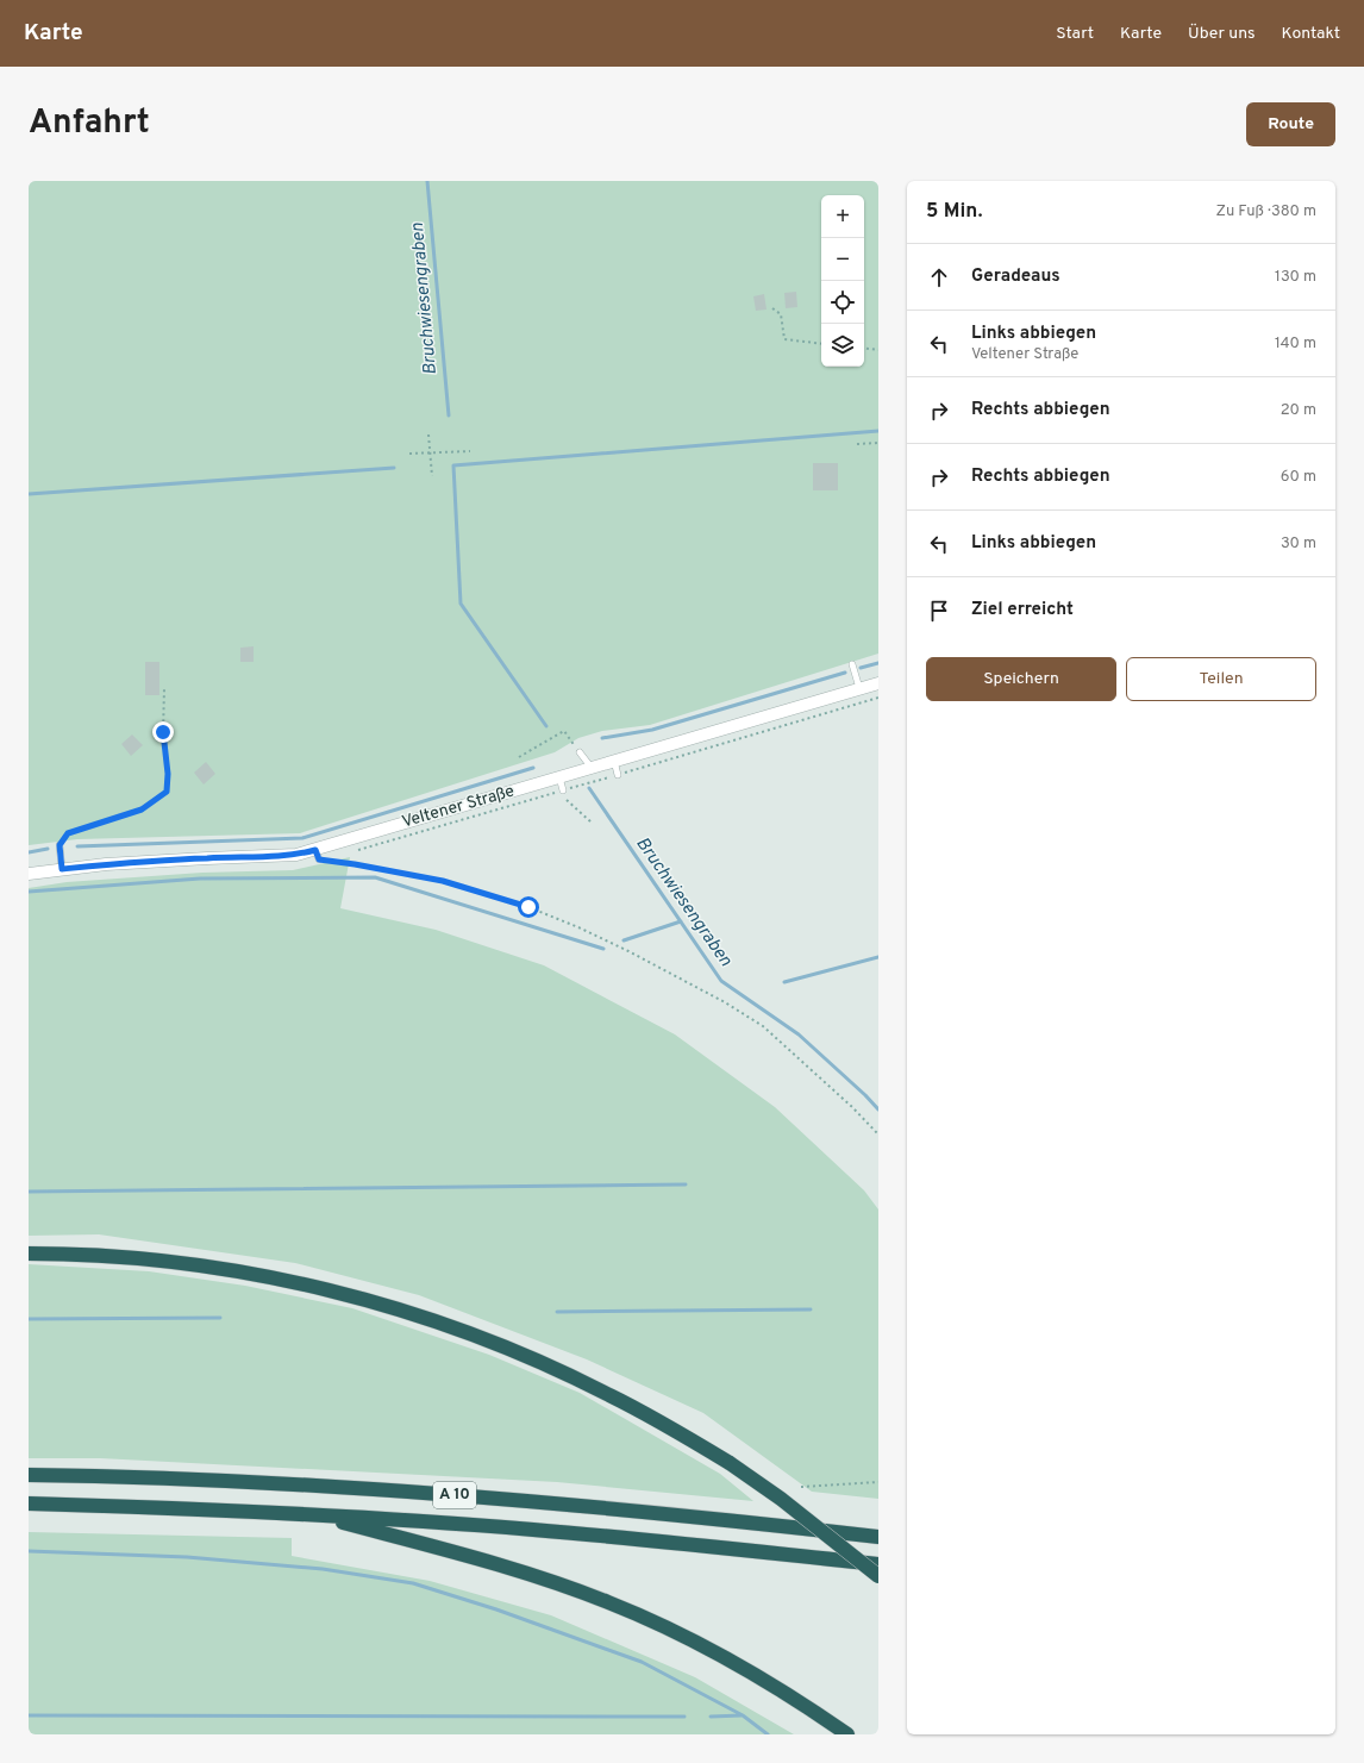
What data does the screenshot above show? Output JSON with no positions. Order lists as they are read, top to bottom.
{
  "streets": {
    "highway": ["A 10"],
    "street": ["Veltener Straße"]
  },
  "water": ["Bruchwiesengraben"],
  "page": {
    "header": "Karte",
    "nav": [
      "Start",
      "Karte",
      "Über uns",
      "Kontakt"
    ],
    "title": "Anfahrt",
    "buttons": [
      "Route",
      ["Speichern", "Teilen"]
    ],
    "heading": ["5 Min.", "Zu Fuß · 380 m"],
    "map_buttons": ["+", "−"],
    "list": [
      ["Geradeaus", "130 m"],
      ["Links abbiegen", "Veltener Straße", "140 m"],
      ["Rechts abbiegen", "20 m"],
      ["Rechts abbiegen", "60 m"],
      ["Links abbiegen", "30 m"],
      "Ziel erreicht"
    ]
  }
}
